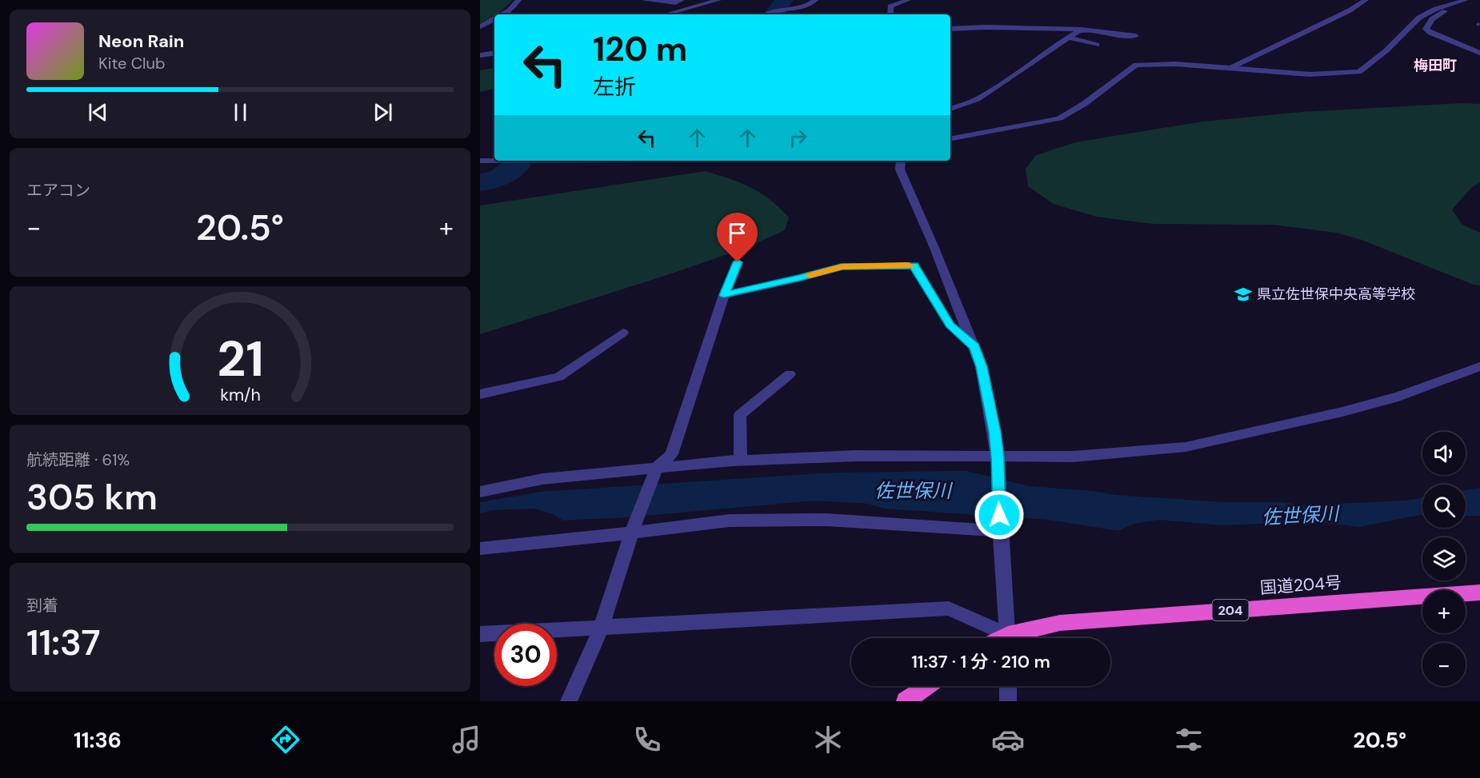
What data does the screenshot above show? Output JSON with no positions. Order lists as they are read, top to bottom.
{
  "streets": {
    "highway": ["国道204号", "204"]
  },
  "districts": ["梅田町"],
  "water": ["佐世保川"],
  "places": {
    "school or university": ["県立佐世保中央高等学校"]
  },
  "page": {
    "turn": ["120 m", "左折"],
    "song": ["Neon Rain", "Kite Club"],
    "tile": [
      "エアコン",
      ["航続距離 · 61%", "305 km"],
      ["到着", "11:37"]
    ],
    "heat": ["−", "20.5°", "+"],
    "map_buttons": ["+", "−"],
    "limit": "30",
    "trip": "11:37 · 1 分 · 210 m",
    "tabs": ["11:36", "20.5°"],
    "gauge": ["21", "km/h"]
  }
}
